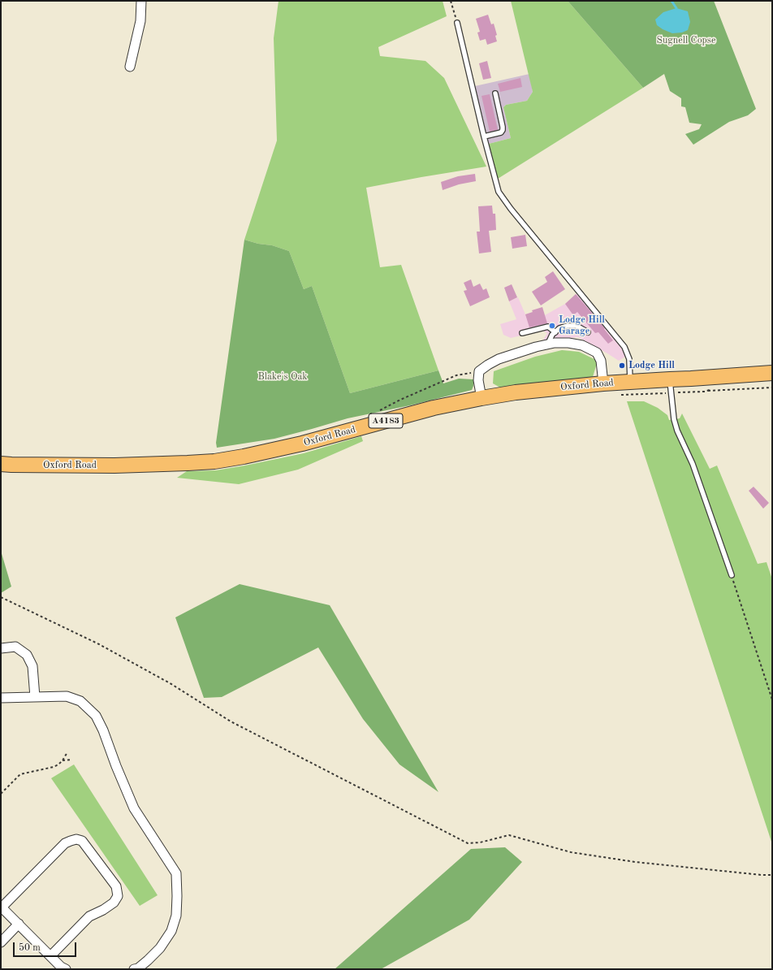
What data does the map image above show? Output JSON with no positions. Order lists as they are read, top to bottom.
{
  "streets": {
    "main road": ["Oxford Road", "A4183"]
  },
  "parks": ["Sugnell Copse", "Blake's Oak"],
  "places": ["Lodge Hill Garage", "Lodge Hill"],
  "scale_bar": "50 m"
}
